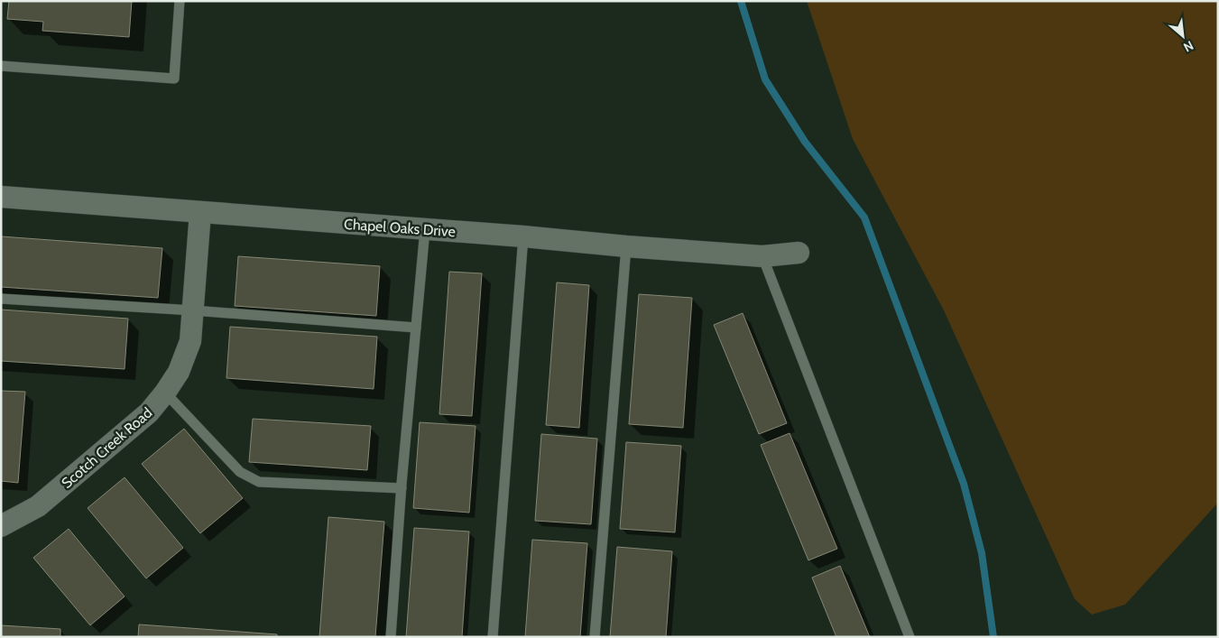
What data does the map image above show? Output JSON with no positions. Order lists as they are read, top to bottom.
{
  "streets": {
    "street": ["Chapel Oaks Drive", "Scotch Creek Road"]
  },
  "crossings": [
    ["Chapel Oaks Drive", "Scotch Creek Road"]
  ],
  "north": "bottom right"
}
